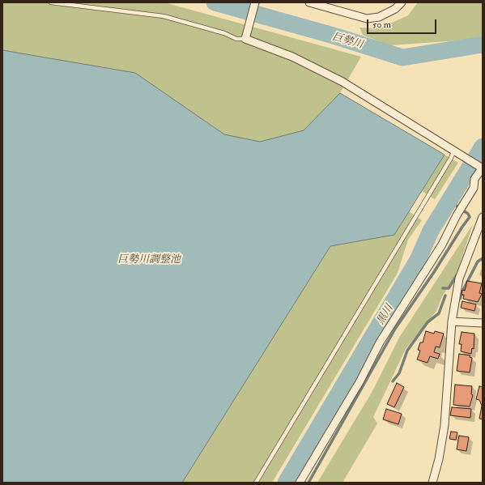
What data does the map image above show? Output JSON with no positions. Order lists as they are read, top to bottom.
{
  "water": ["巨勢川", "巨勢川調整池", "黒川"],
  "scale_bar": "50 m"
}
